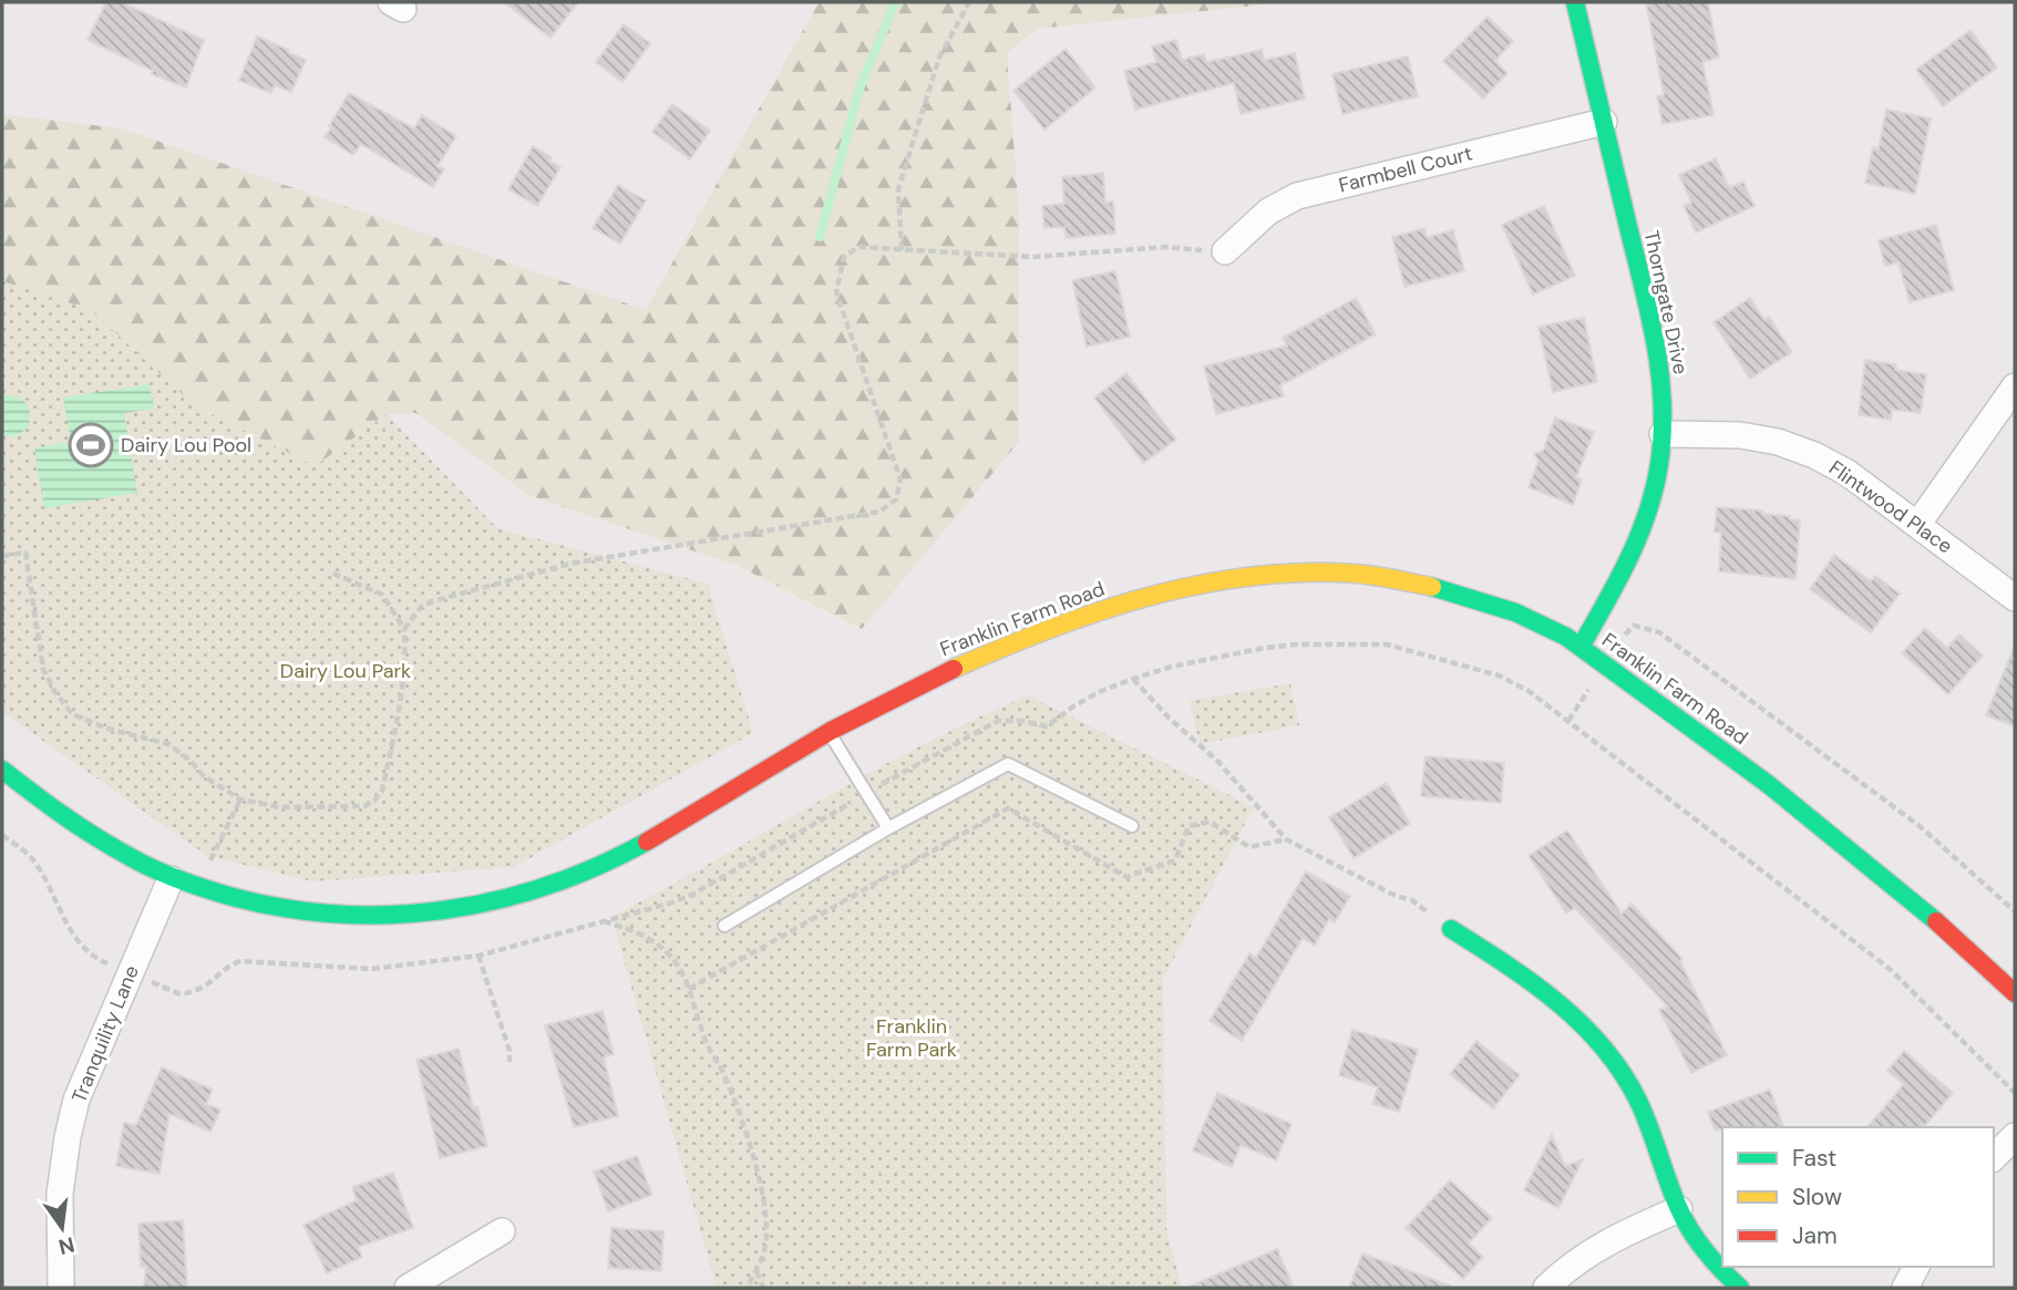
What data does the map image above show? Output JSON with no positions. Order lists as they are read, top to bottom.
{
  "streets": {
    "main road": ["Thorngate Drive", "Franklin Farm Road"],
    "street": ["Farmbell Court", "Flintwood Place", "Tranquility Lane"]
  },
  "crossings": [
    ["Farmbell Court", "Thorngate Drive"],
    ["Thorngate Drive", "Flintwood Place"],
    ["Thorngate Drive", "Franklin Farm Road"],
    ["Franklin Farm Road", "Tranquility Lane"]
  ],
  "parks": ["Dairy Lou Park", "Franklin Farm Park"],
  "places": {
    "sports": ["Dairy Lou Pool"]
  },
  "legend": ["Fast", "Slow", "Jam"],
  "north": "bottom"
}
